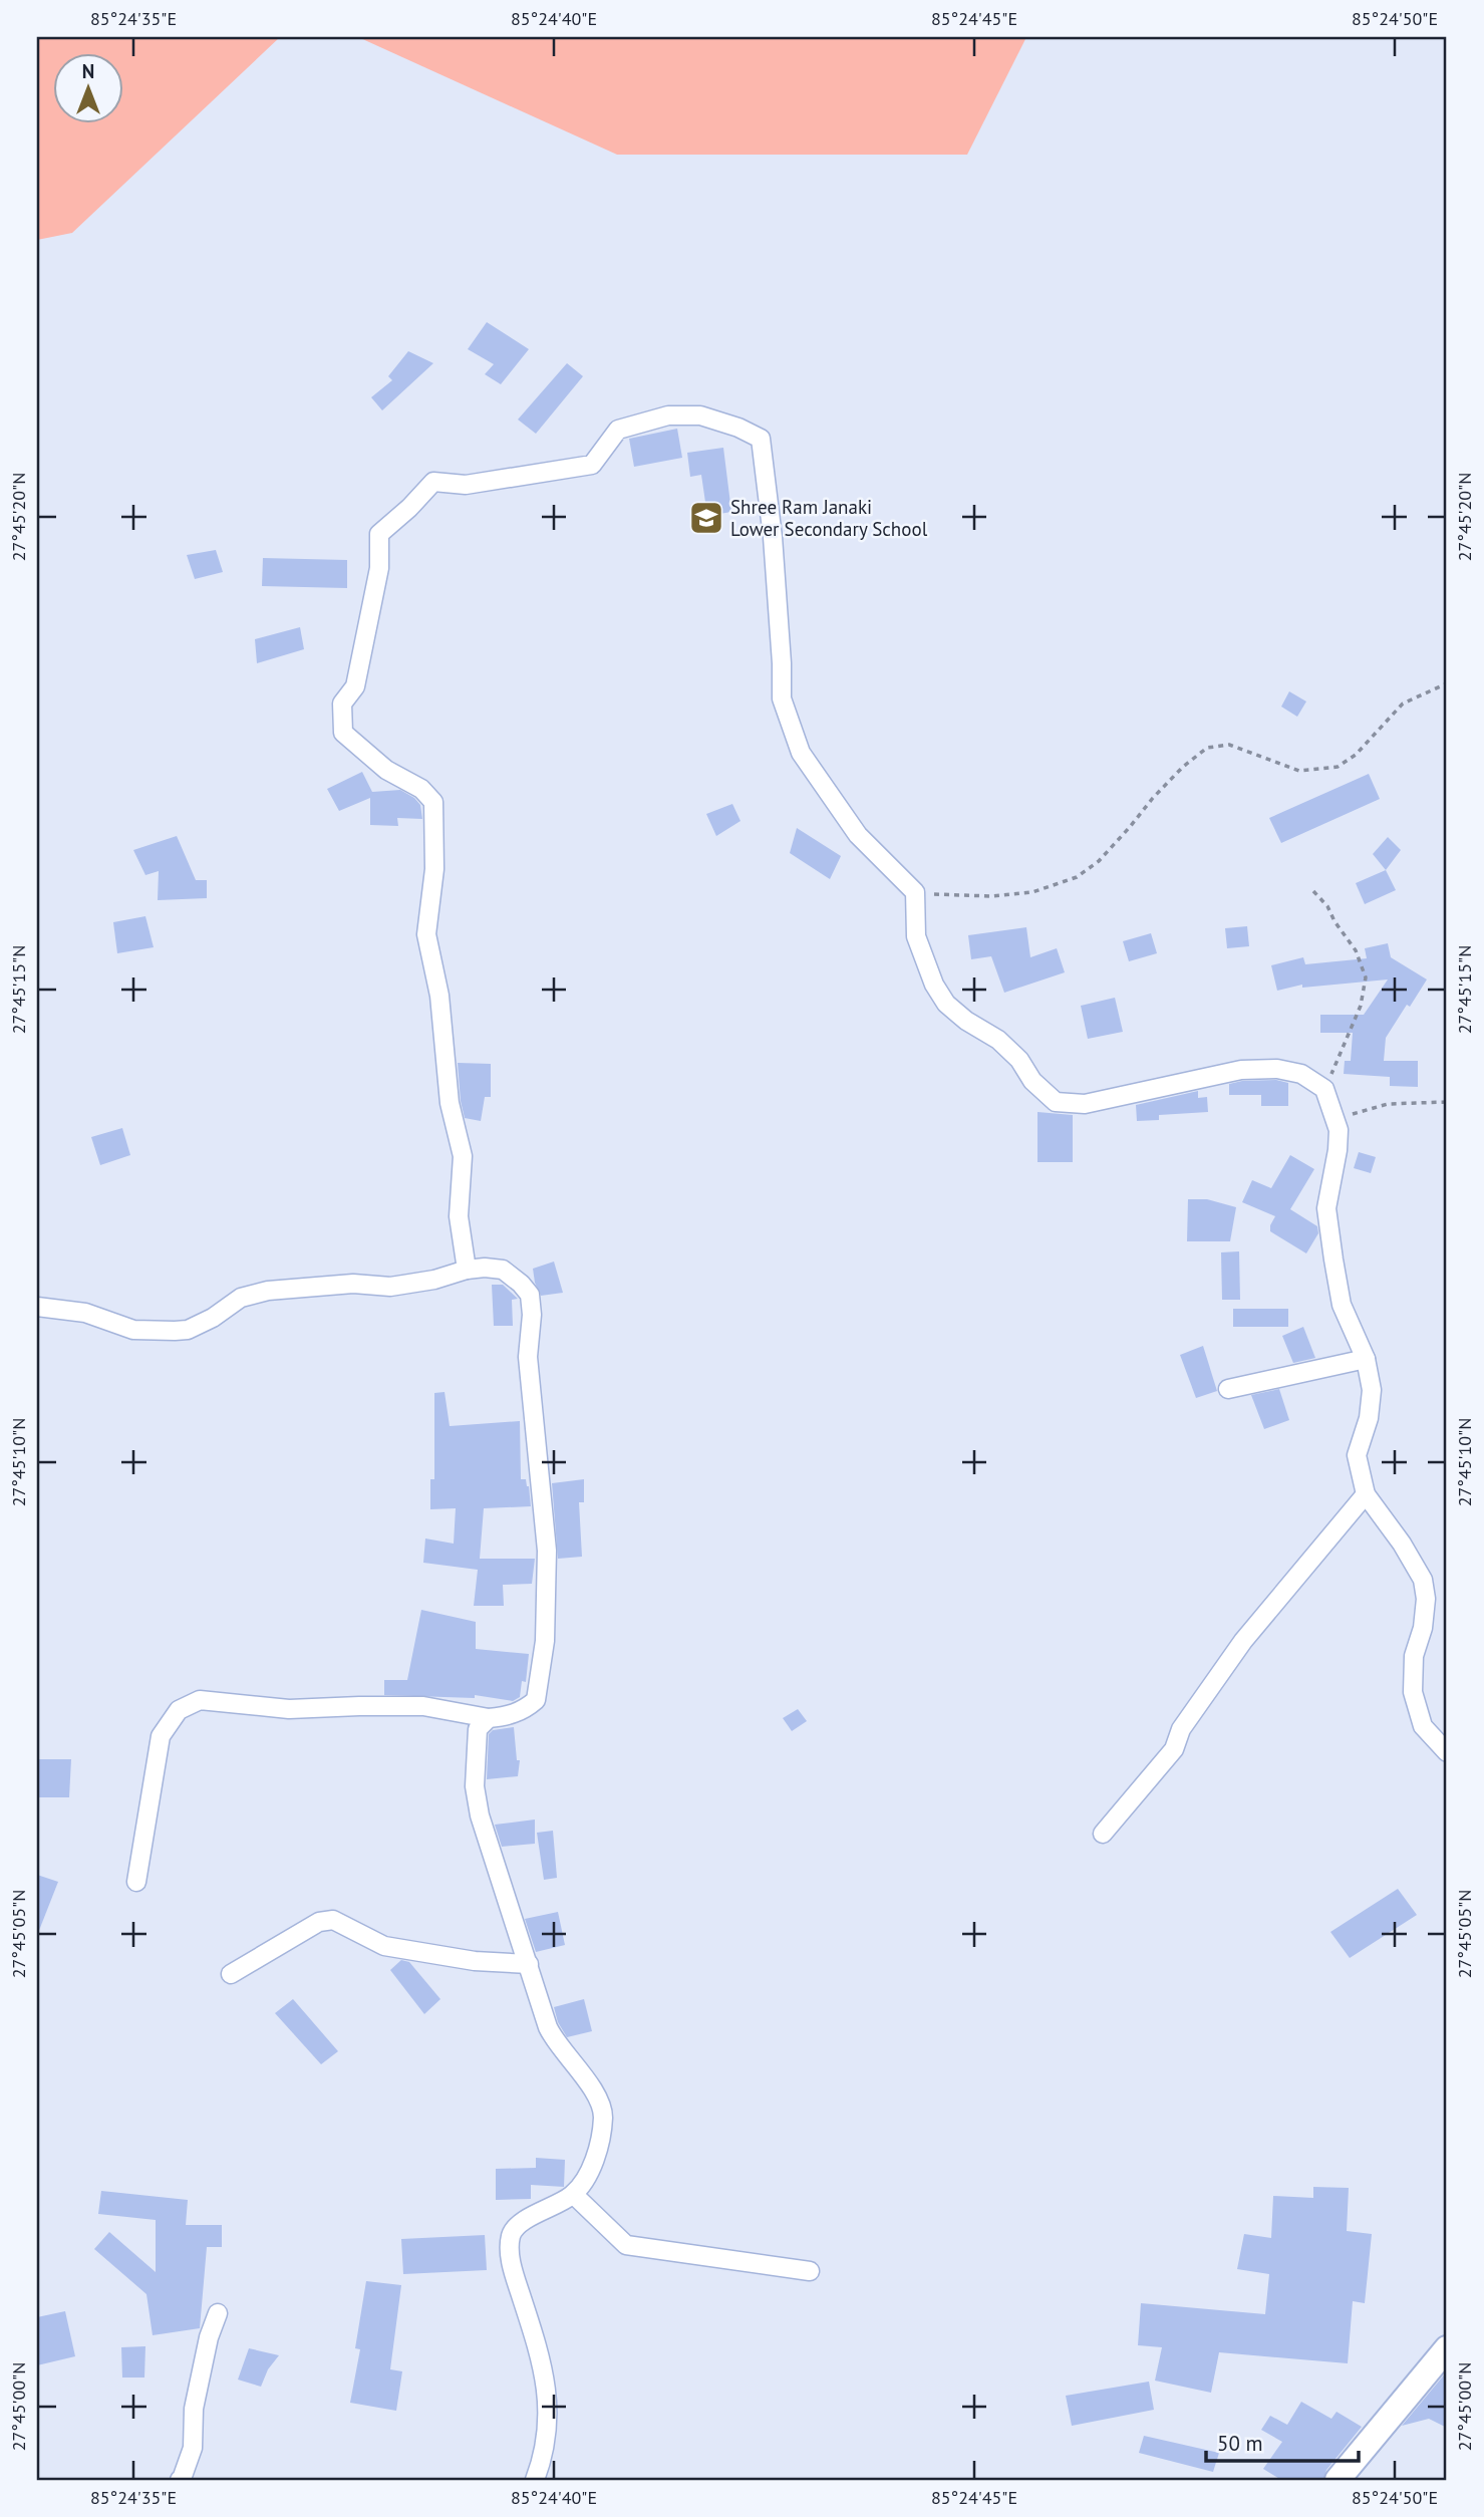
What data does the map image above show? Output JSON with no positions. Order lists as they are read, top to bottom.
{
  "places": {
    "school or university": ["Shree Ram Janaki Lower Secondary School"]
  },
  "scale_bar": "50 m",
  "north": "top",
  "coordinates": [
    "85°24'35\"E",
    "85°24'40\"E",
    "85°24'45\"E",
    "85°24'50\"E",
    "27°45'20\"N",
    "27°45'15\"N",
    "27°45'10\"N",
    "27°45'05\"N",
    "27°45'00\"N"
  ]
}
